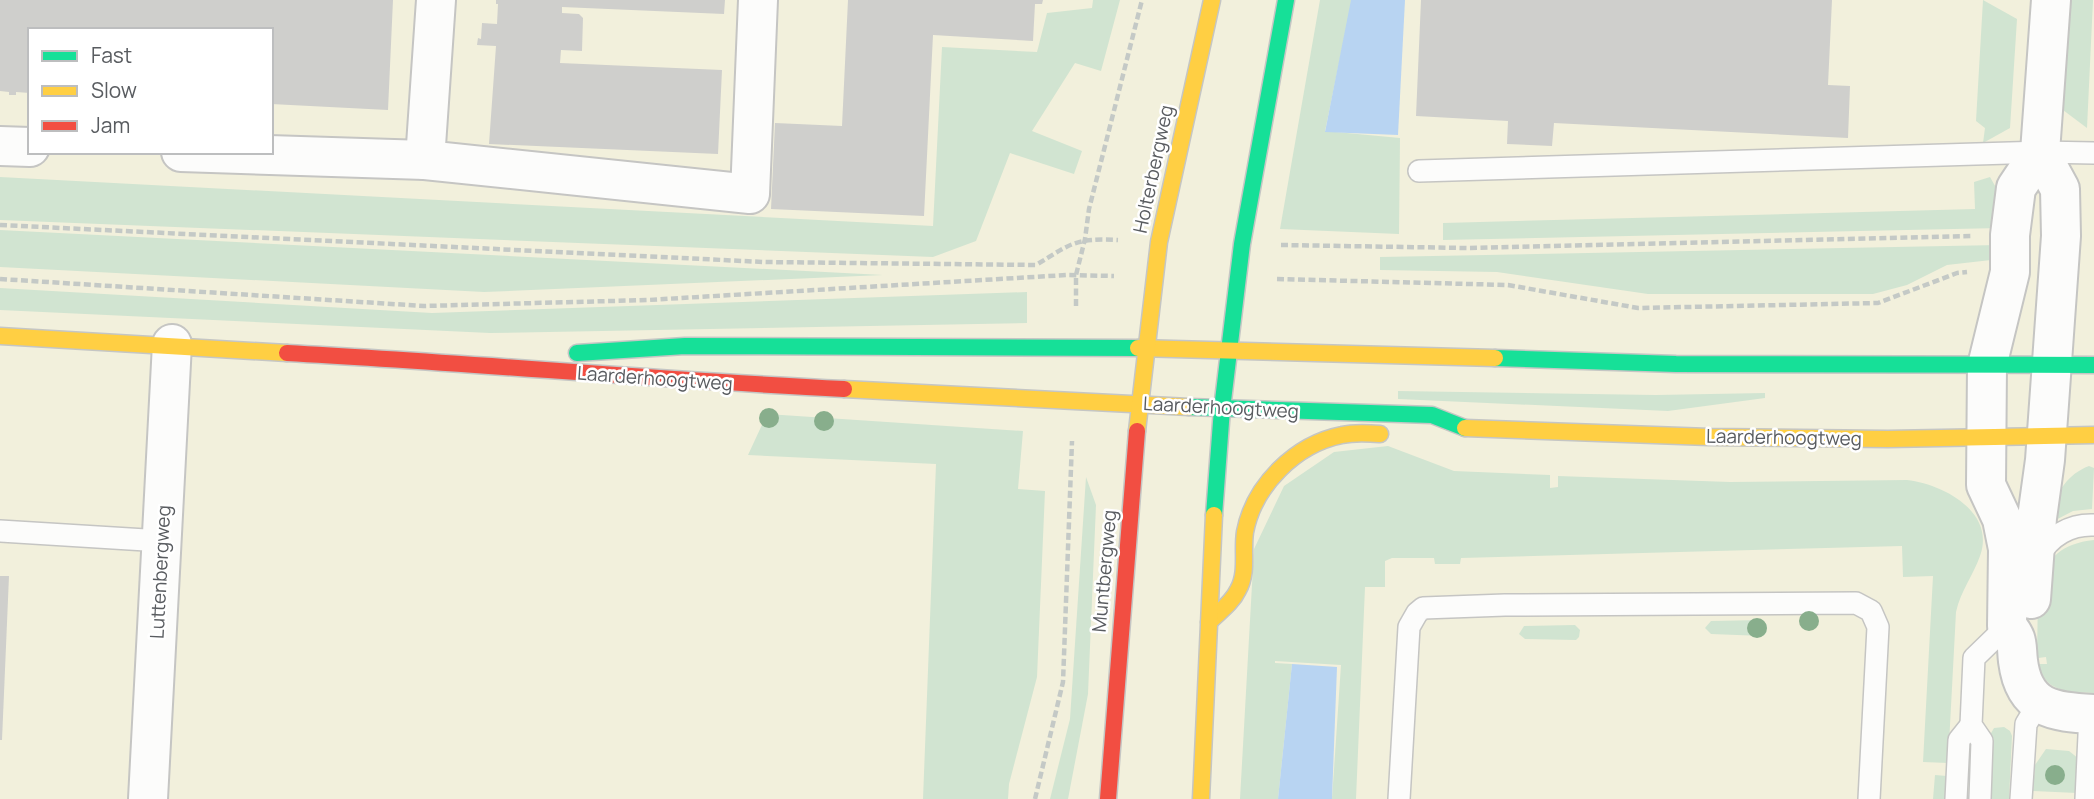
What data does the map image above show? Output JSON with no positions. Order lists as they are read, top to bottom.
{
  "streets": {
    "street": [
      "Holterbergweg",
      "Laarderhoogtweg",
      "Muntbergweg",
      "Luttenbergweg"
    ]
  },
  "crossings": [
    ["Holterbergweg", "Laarderhoogtweg"],
    ["Holterbergweg", "Muntbergweg"],
    ["Laarderhoogtweg", "Muntbergweg"],
    ["Laarderhoogtweg", "Luttenbergweg"]
  ],
  "legend": ["Fast", "Slow", "Jam"]
}
